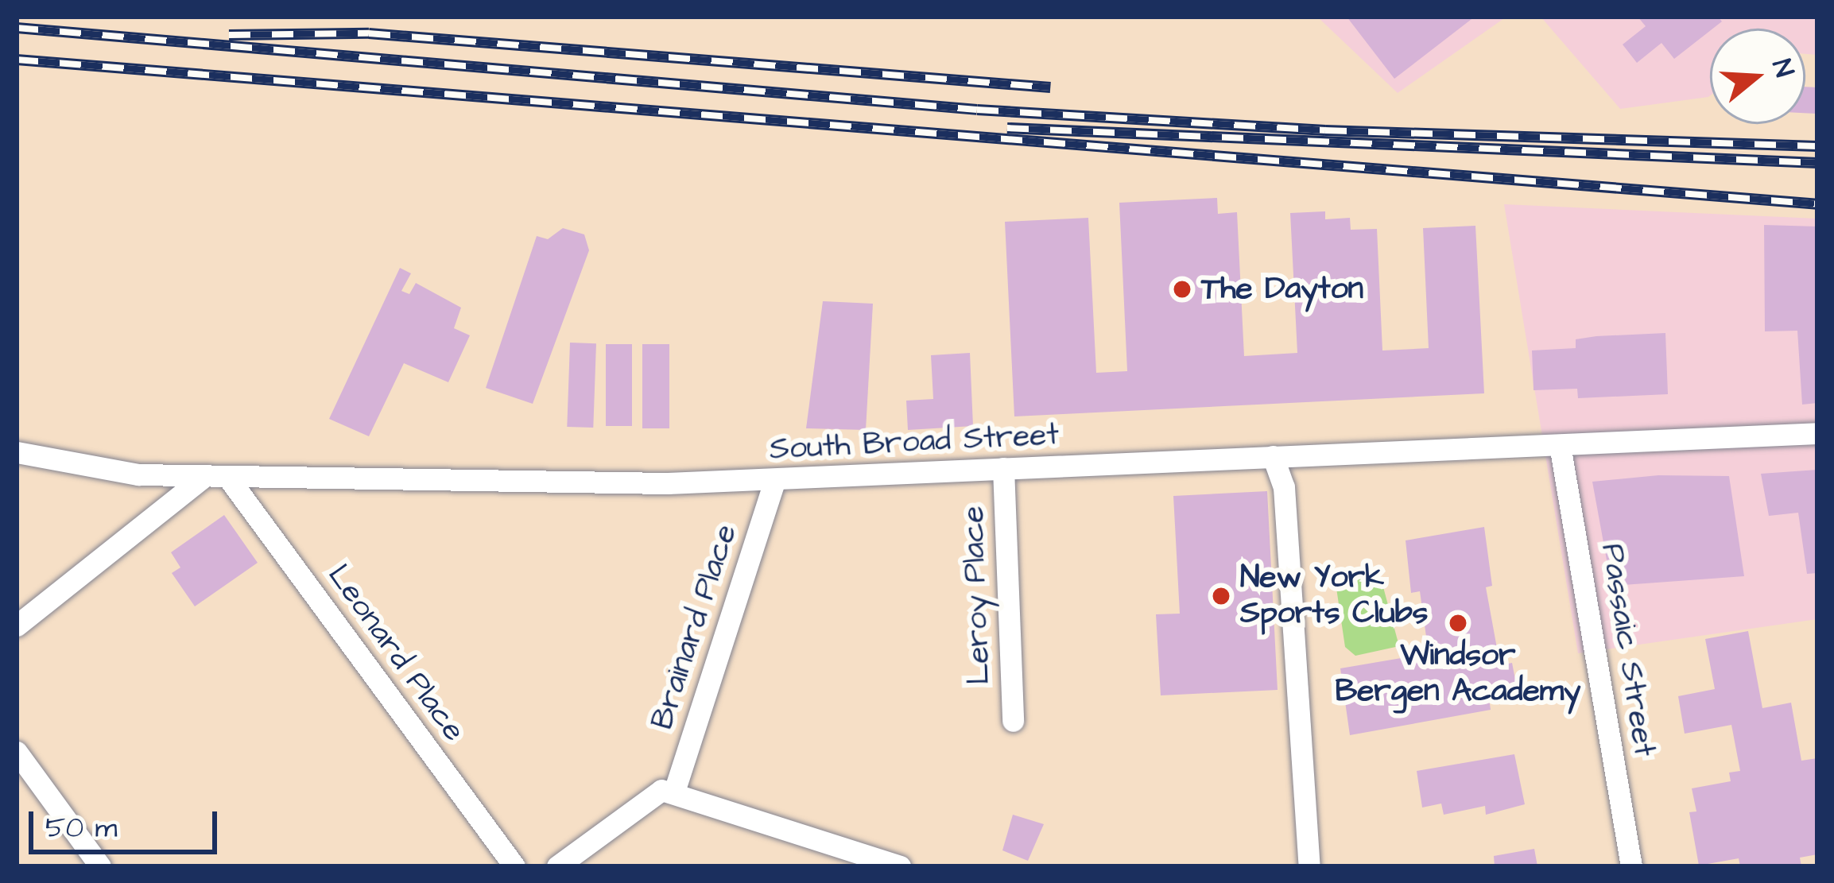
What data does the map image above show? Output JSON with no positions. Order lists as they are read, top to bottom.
{
  "streets": {
    "street": [
      "South Broad Street",
      "Leroy Place",
      "Brainard Place",
      "Passaic Street",
      "Leonard Place"
    ]
  },
  "crossings": [
    ["South Broad Street", "Leroy Place"],
    ["South Broad Street", "Brainard Place"],
    ["South Broad Street", "Passaic Street"],
    ["South Broad Street", "Leonard Place"]
  ],
  "places": ["The Dayton", "New York Sports Clubs", "Windsor Bergen Academy"],
  "scale_bar": "50 m",
  "north": "right"
}
